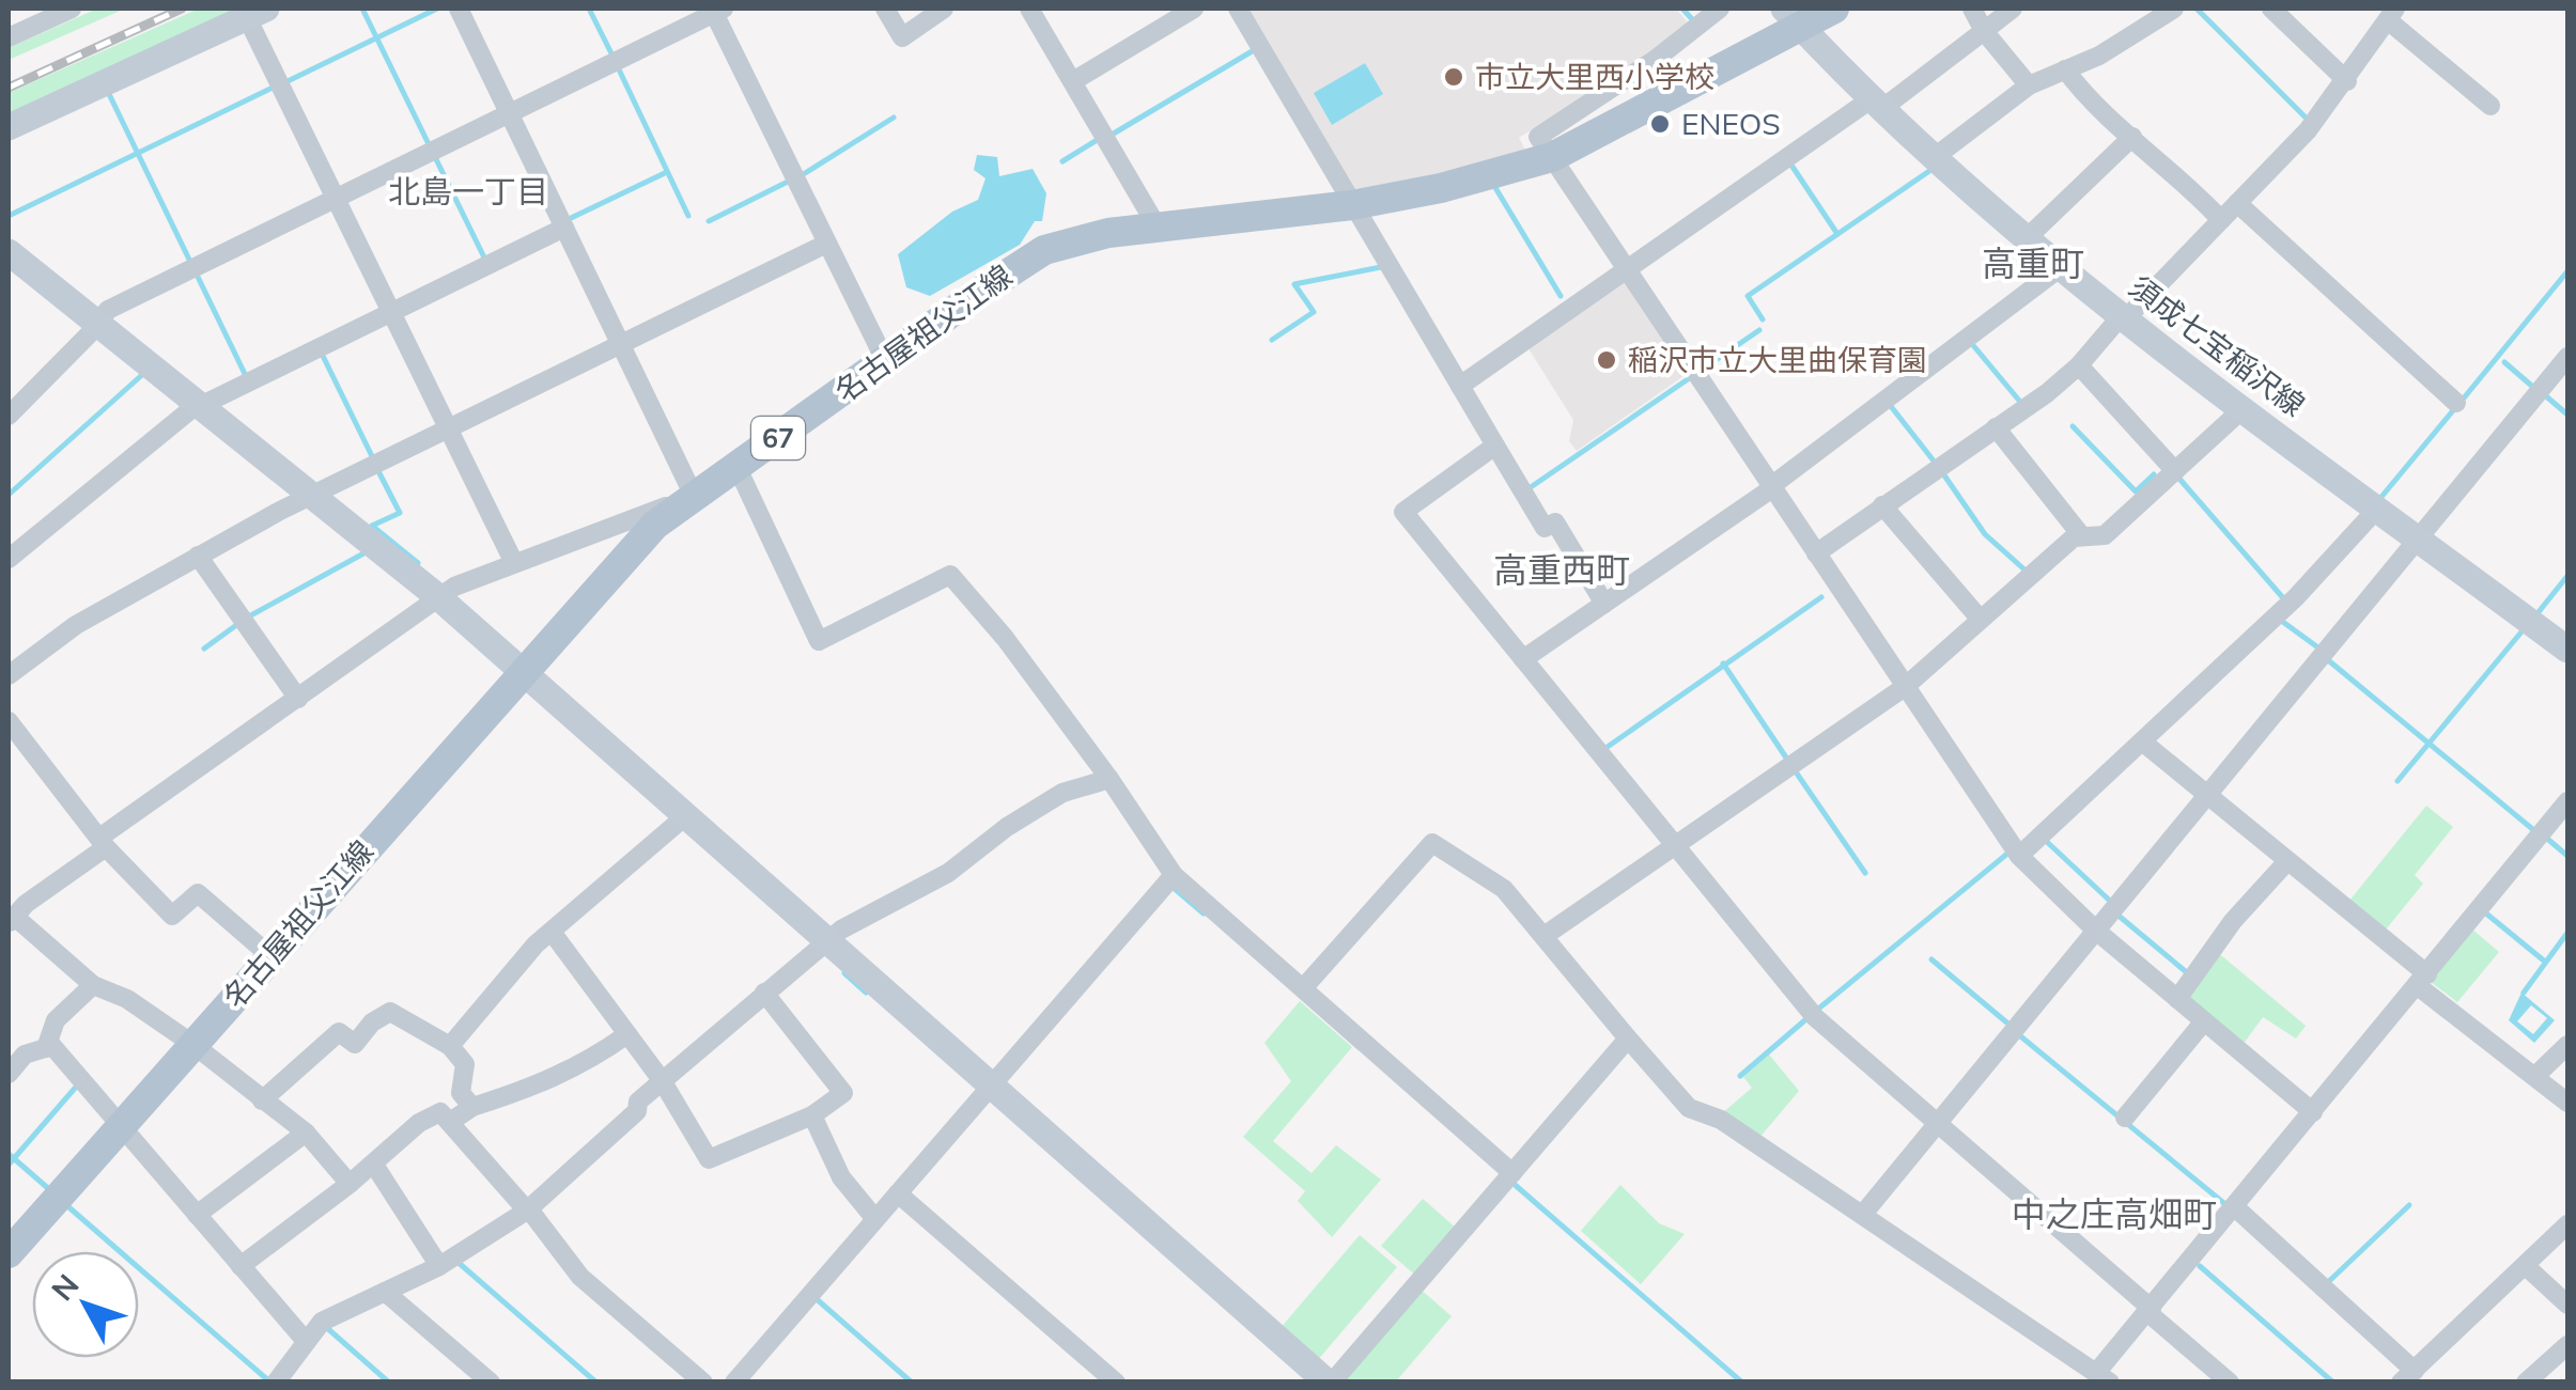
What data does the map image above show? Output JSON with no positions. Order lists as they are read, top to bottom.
{
  "streets": {
    "main road": ["名古屋祖父江線", "67"],
    "street": ["須成七宝稲沢線"]
  },
  "crossings": [
    ["名古屋祖父江線", "須成七宝稲沢線"]
  ],
  "districts": [
    "北島一丁目",
    "高重町",
    "高重西町",
    "中之庄高畑町"
  ],
  "places": ["市立大里西小学校", "ENEOS", "稲沢市立大里曲保育園"],
  "north": "top left"
}
